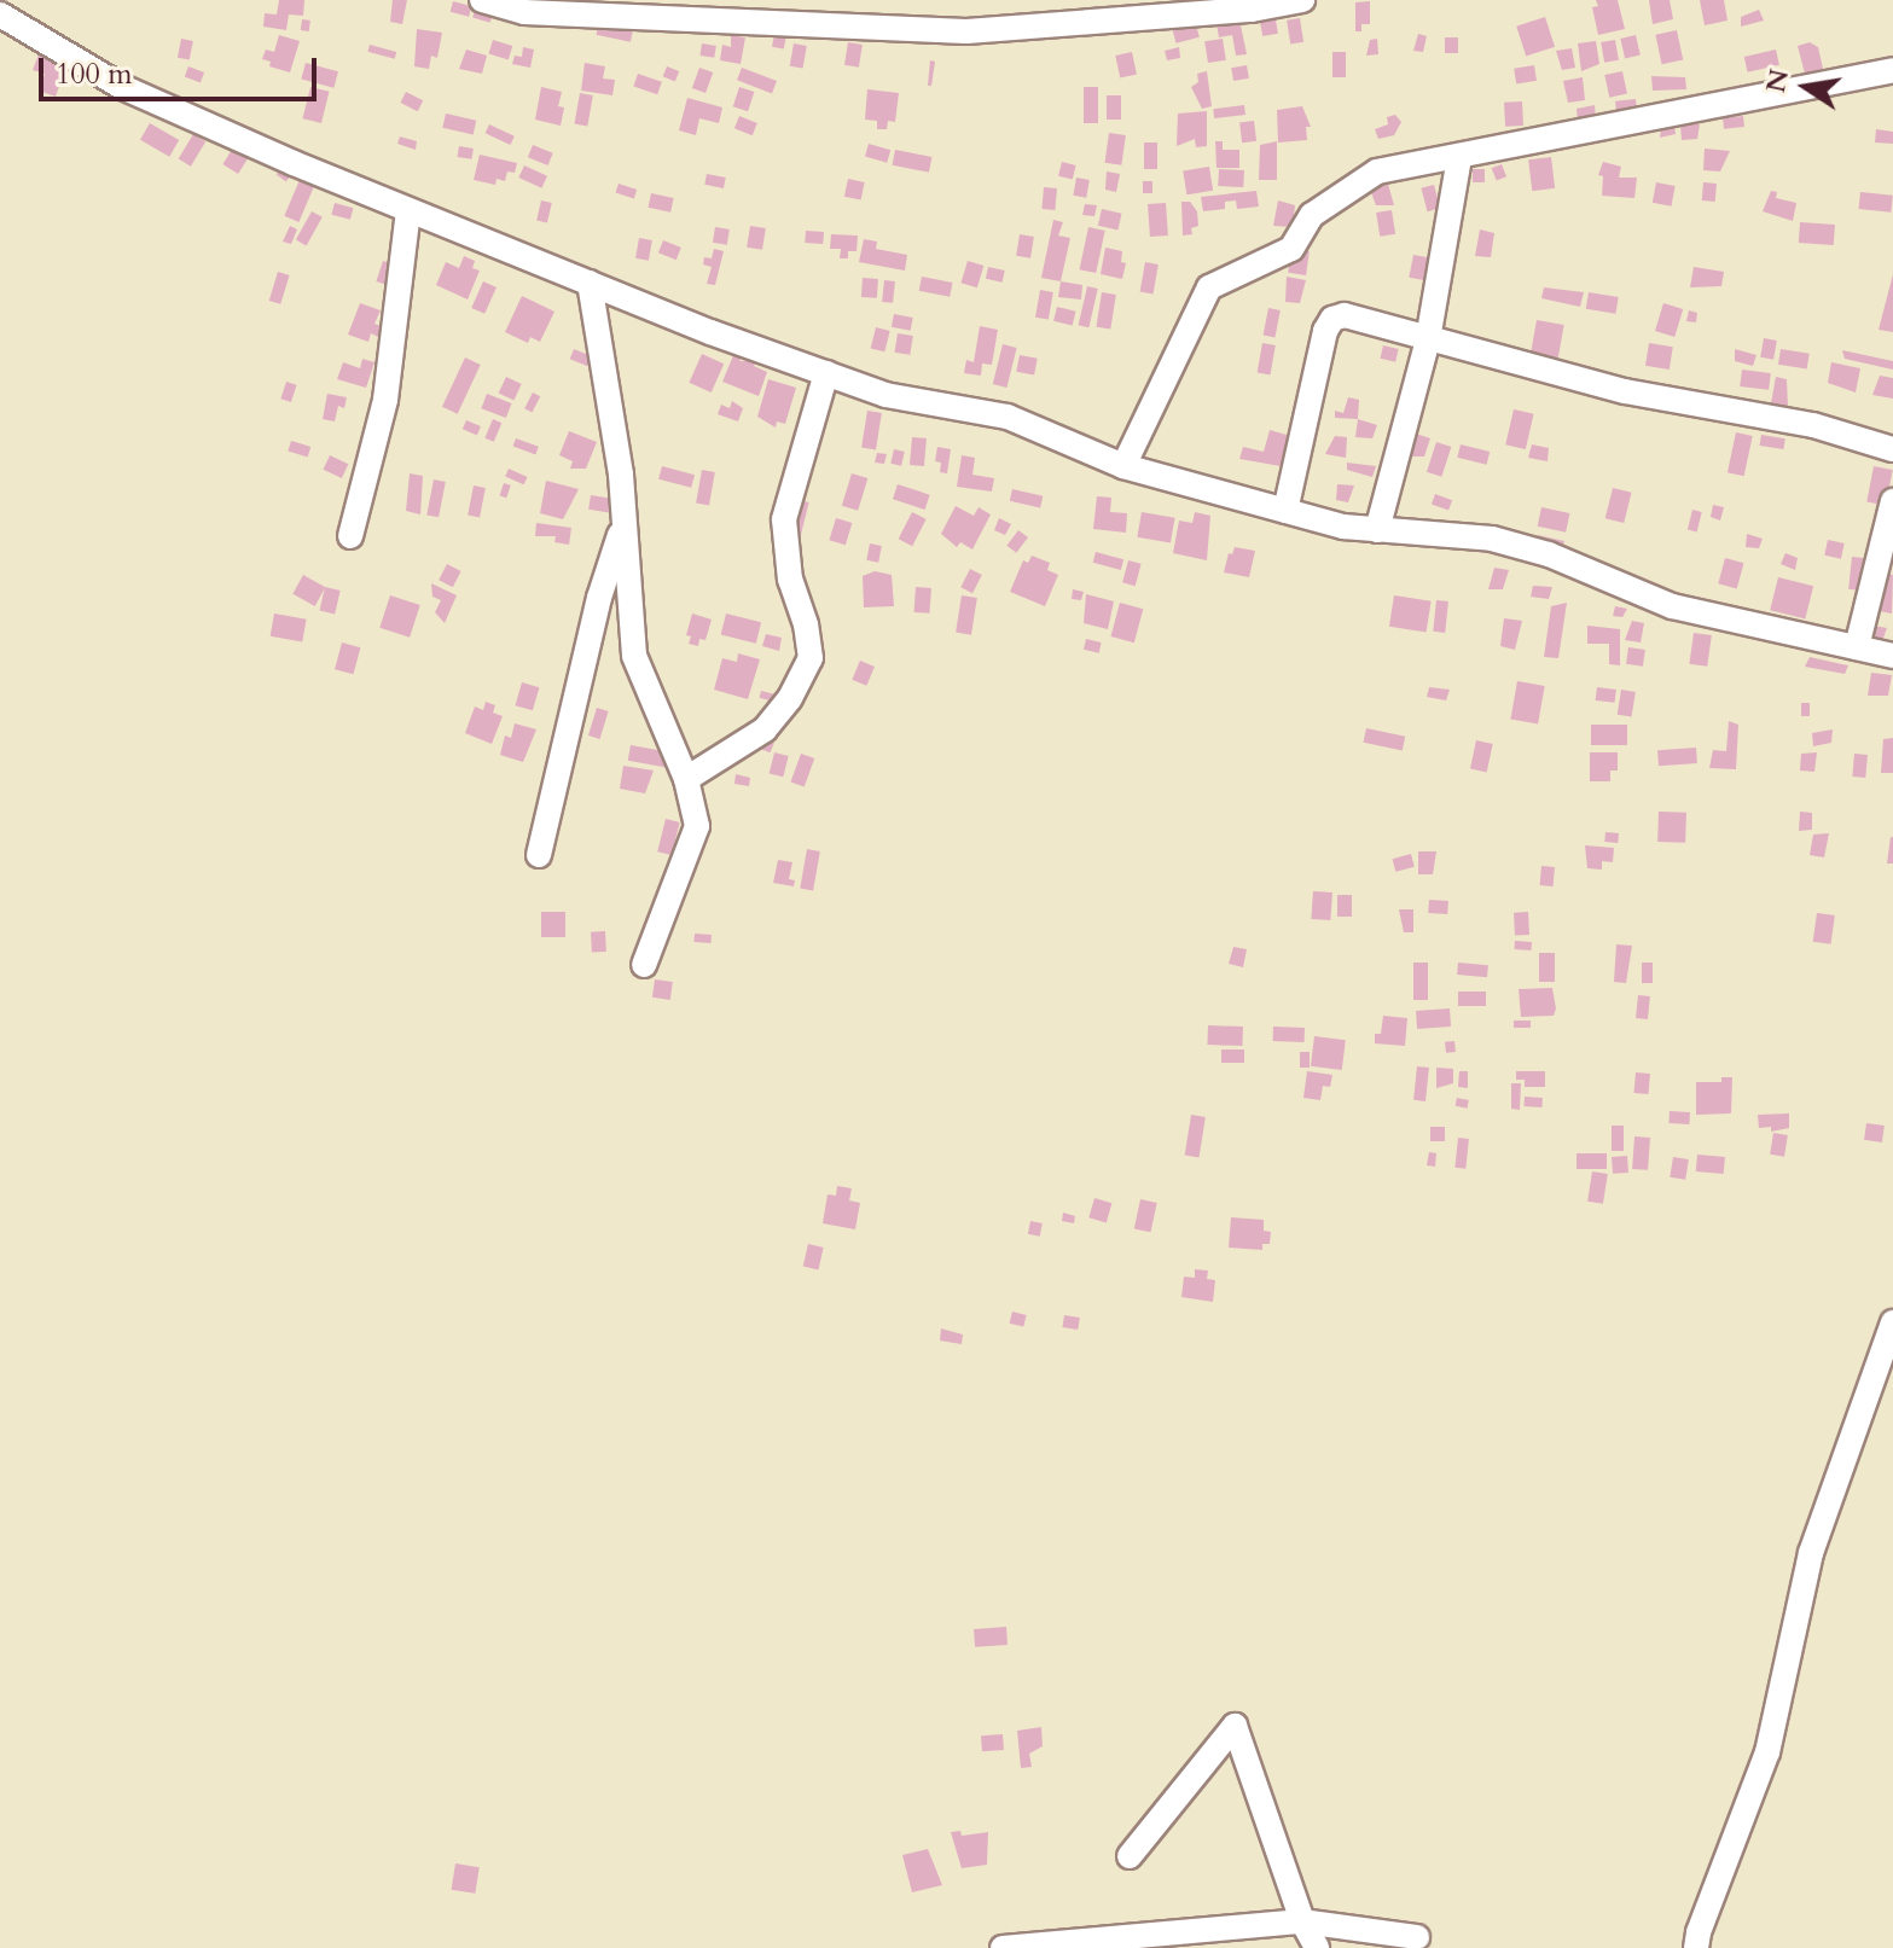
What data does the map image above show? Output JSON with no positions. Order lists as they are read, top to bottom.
{
  "scale_bar": "100 m",
  "north": "left"
}
